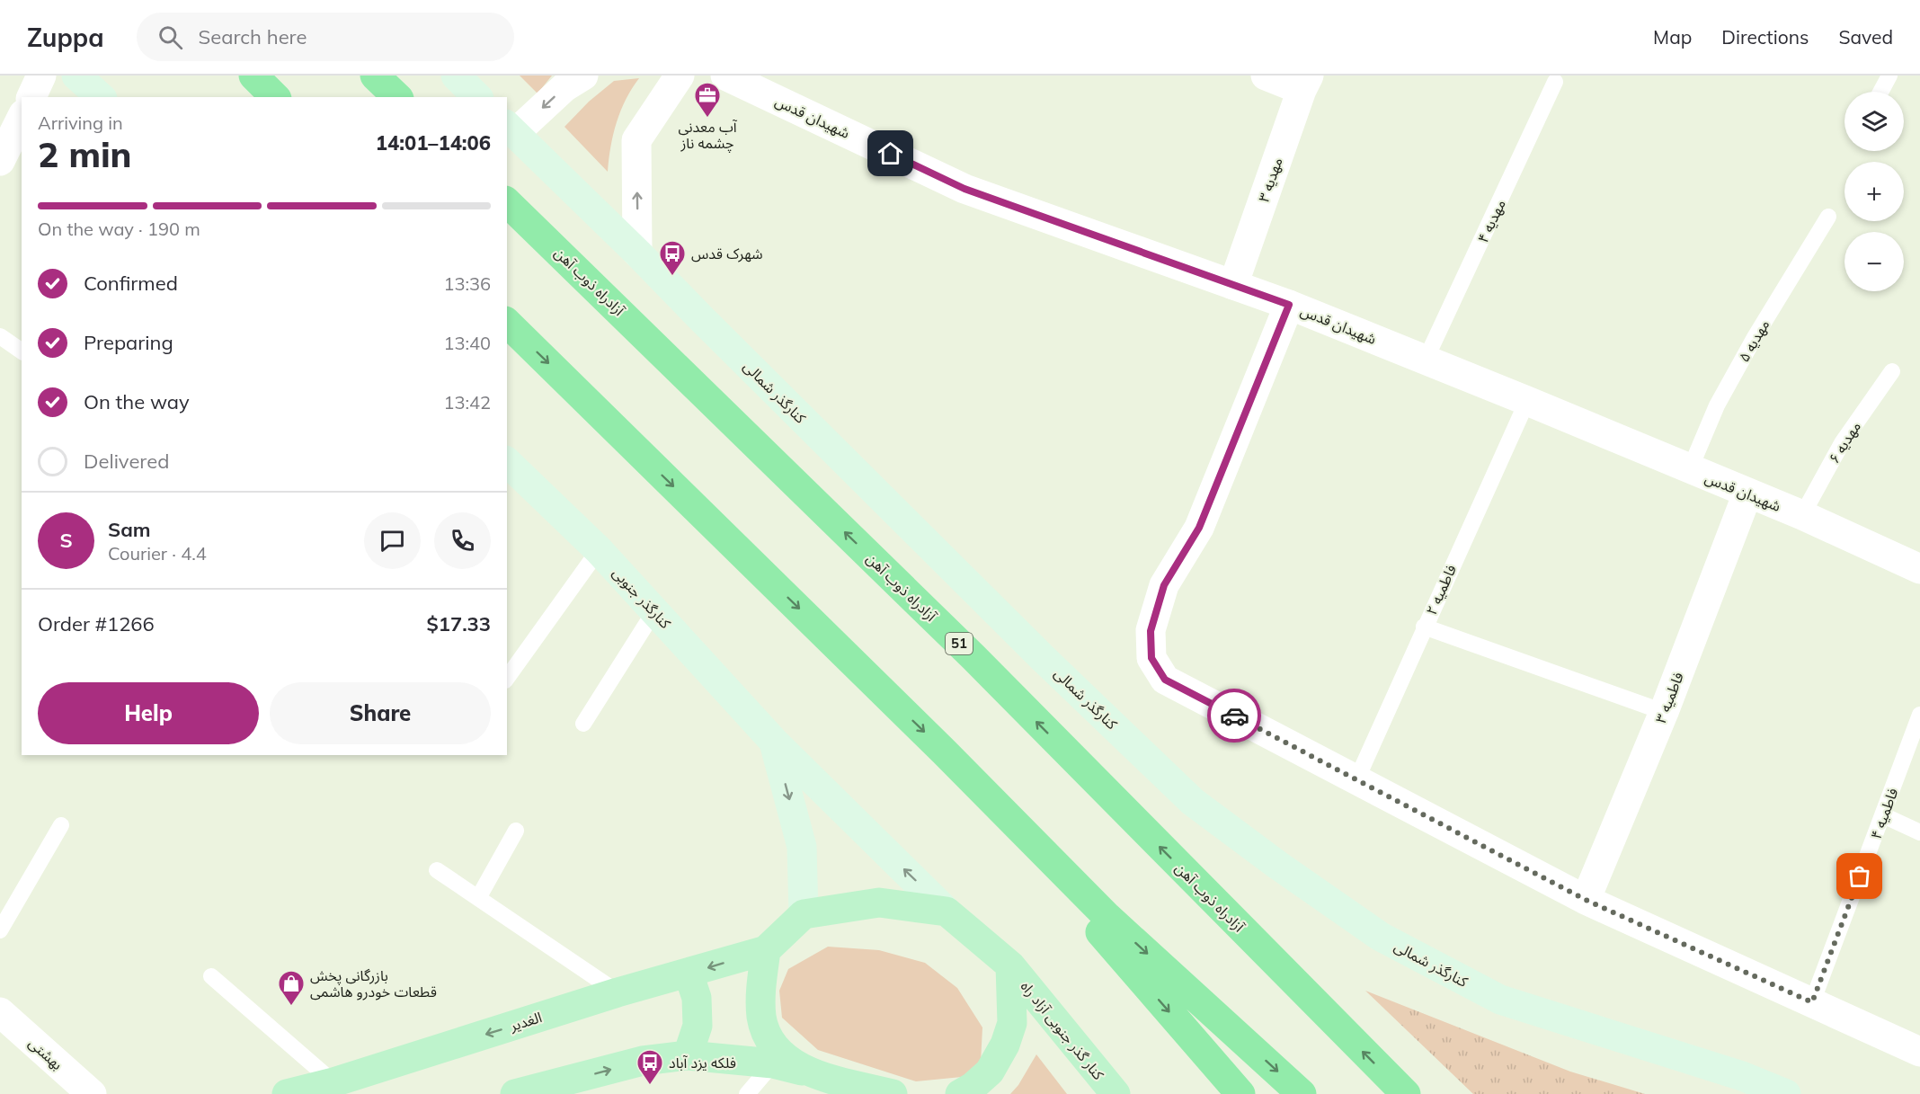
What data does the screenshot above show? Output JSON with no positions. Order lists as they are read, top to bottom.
{
  "streets": {
    "highway": ["آزادراه ذوب آهن", "51"],
    "main road": [
      "کنارگذر شمالی",
      "کنارگذر جنوبی",
      "الغدیر",
      "کنار گذر جنوبی آزاد راه"
    ],
    "street": [
      "شهیدان قدس",
      "مهدیه ۳",
      "فاطمیه ۳",
      "بهشتی"
    ],
    "lane": [
      "مهدیه ۴",
      "مهدیه ۵",
      "مهدیه ۶",
      "فاطمیه ۲",
      "فاطمیه ۴"
    ]
  },
  "crossings": [
    ["شهیدان قدس", "مهدیه ۳"],
    ["شهیدان قدس", "مهدیه ۴"],
    ["شهیدان قدس", "مهدیه ۵"],
    ["شهیدان قدس", "مهدیه ۶"],
    ["شهیدان قدس", "فاطمیه ۲"],
    ["شهیدان قدس", "فاطمیه ۳"]
  ],
  "one_way": ["کنارگذر جنوبی"],
  "places": {
    "office": ["آب معدنی چشمه ناز"],
    "bus stop": ["شهرک قدس", "فلکه یزد آباد"],
    "shop": ["بازرگانی پخش قطعات خودرو هاشمی"]
  },
  "page": {
    "header": "Zuppa",
    "search": "Search here",
    "nav": ["Map", "Directions", "Saved"],
    "map_buttons": ["+", "−"],
    "heading": ["2 min", "Arriving in", "14:01–14:06"],
    "panel": [
      "Sam",
      "Courier · 4.4",
      "Order #1266",
      "$17.33"
    ],
    "bar": "On the way · 190 m",
    "list": [
      ["Confirmed", "13:36"],
      ["Preparing", "13:40"],
      ["On the way", "13:42"],
      "Delivered"
    ],
    "round": "S",
    "buttons": ["Help", "Share"]
  }
}
